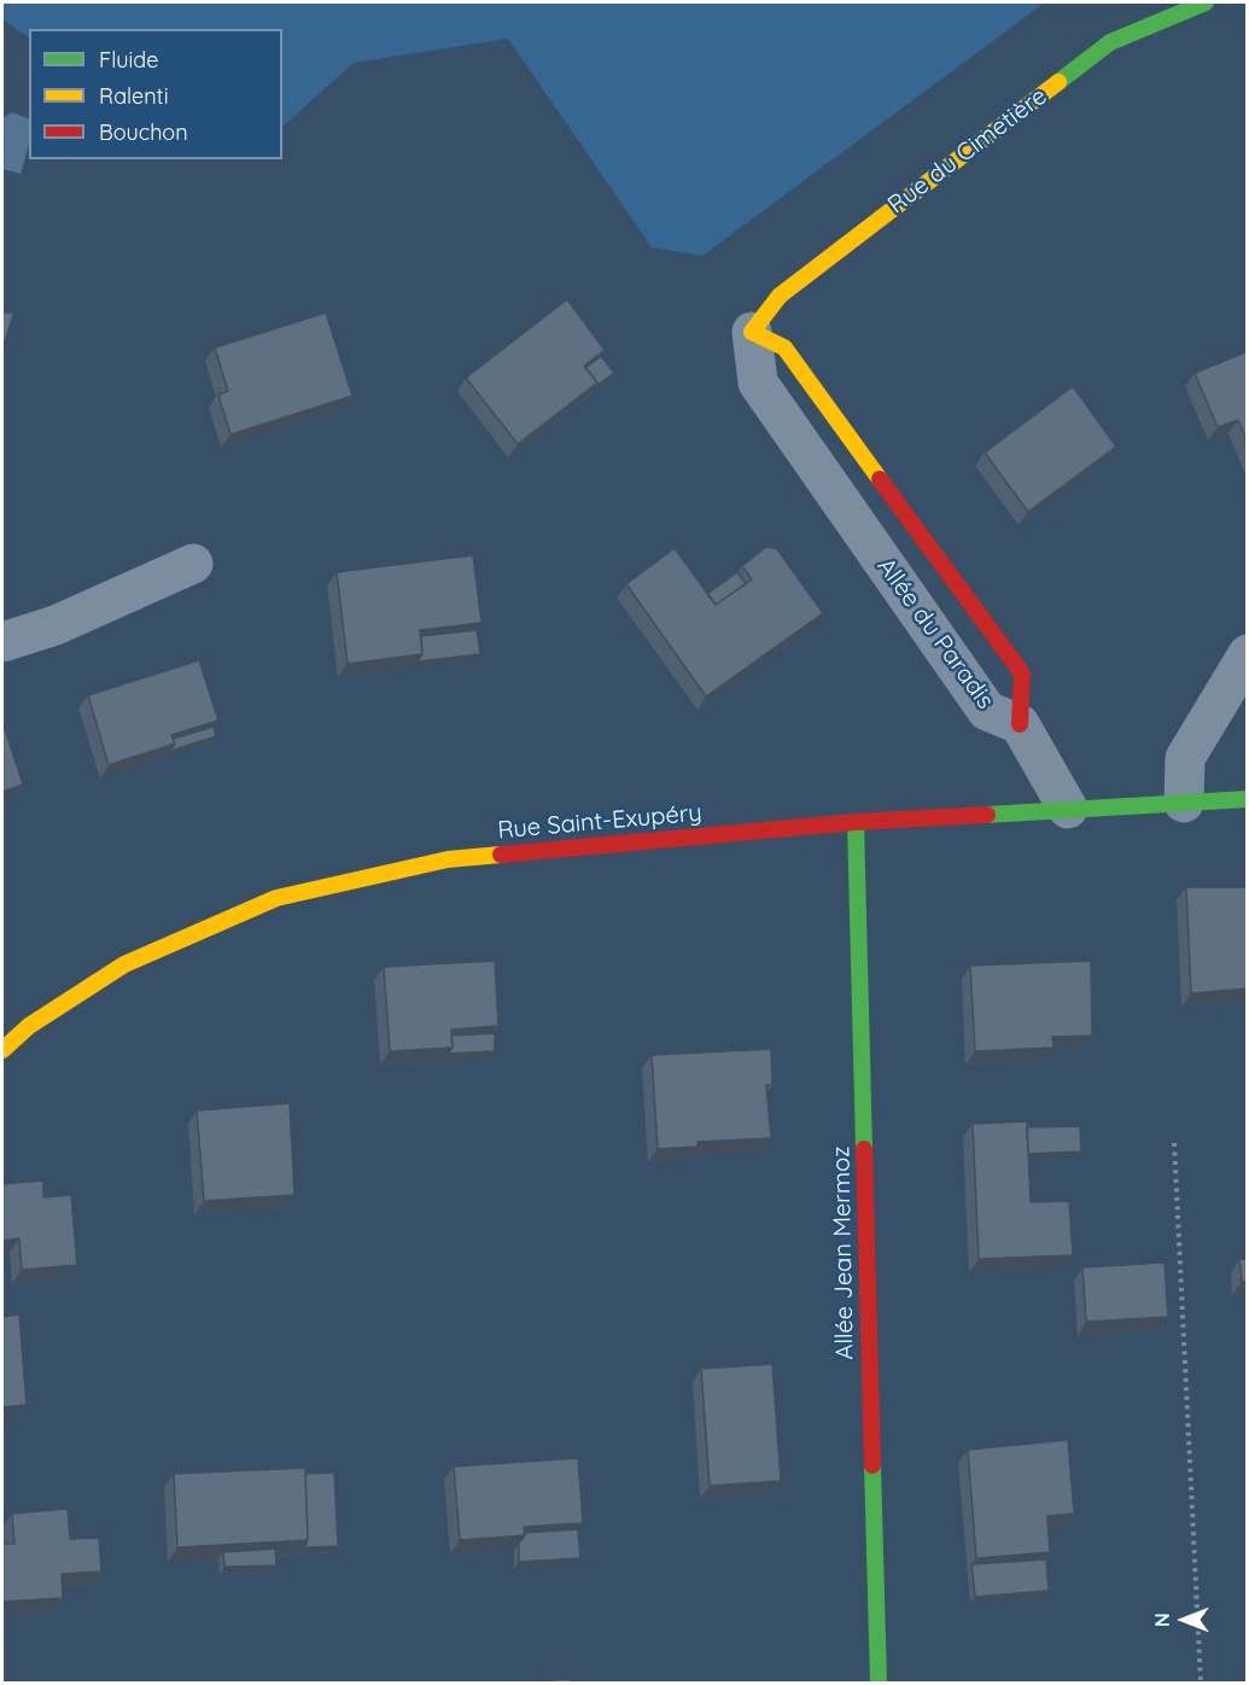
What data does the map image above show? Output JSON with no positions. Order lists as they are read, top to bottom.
{
  "streets": {
    "street": [
      "Rue du Cimetière",
      "Allée du Paradis",
      "Rue Saint-Exupéry",
      "Allée Jean Mermoz"
    ]
  },
  "crossings": [
    ["Rue du Cimetière", "Allée du Paradis"],
    ["Allée du Paradis", "Rue Saint-Exupéry"],
    ["Rue Saint-Exupéry", "Allée Jean Mermoz"]
  ],
  "legend": ["Fluide", "Ralenti", "Bouchon"],
  "north": "left"
}
